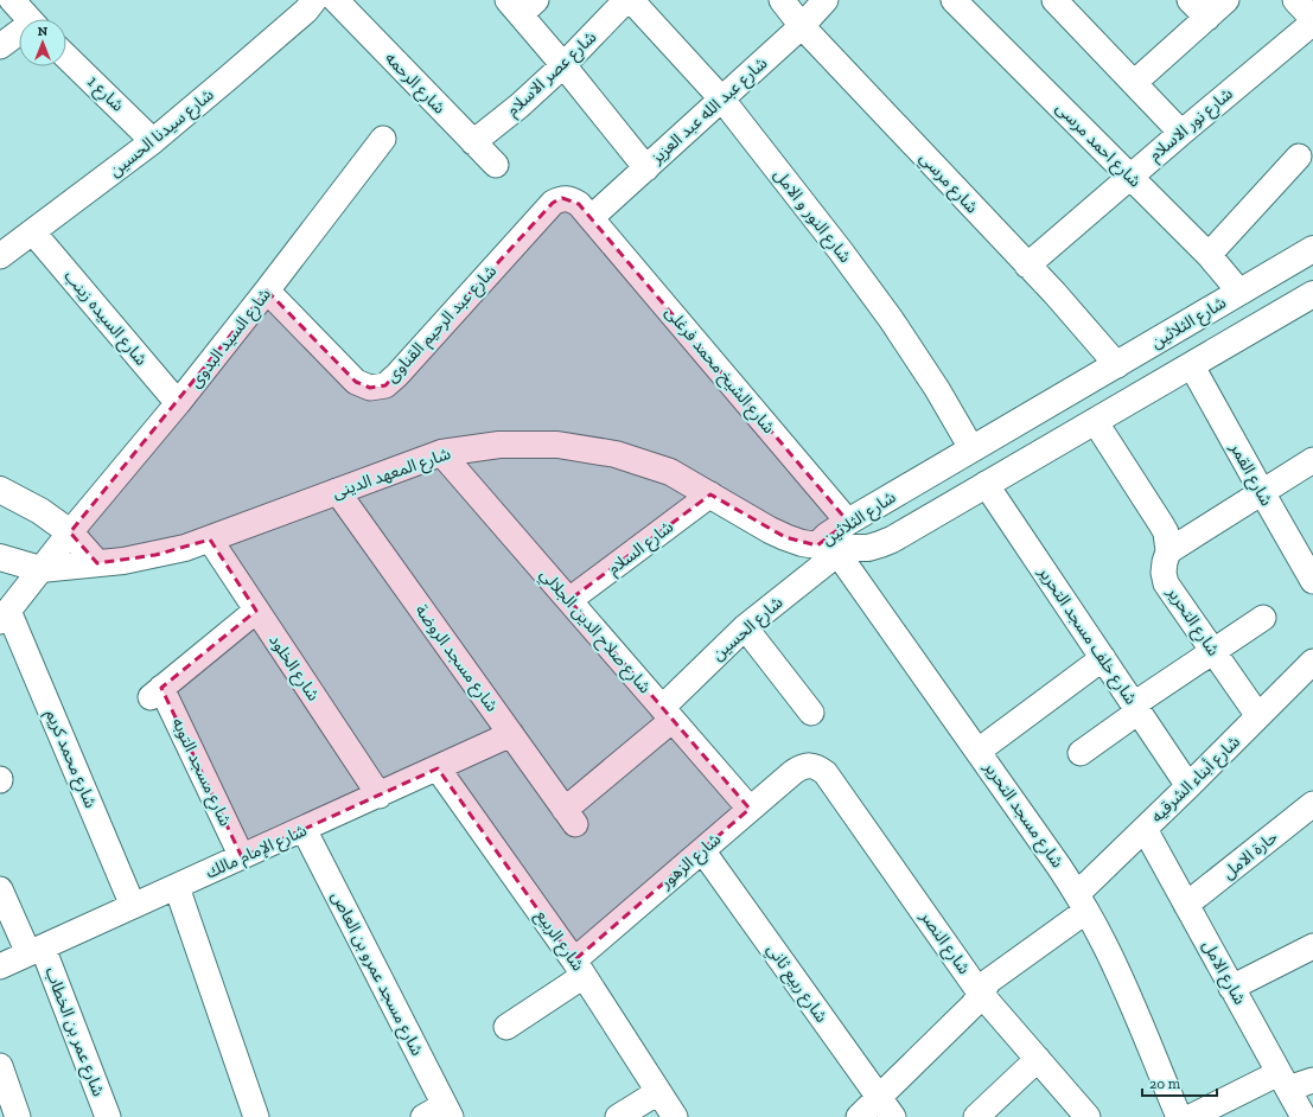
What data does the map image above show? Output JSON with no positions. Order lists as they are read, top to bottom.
{
  "streets": {
    "street": [
      "شارع عصر الاسلام",
      "شارع الرحمه",
      "شارع 1",
      "شارع عبد الله عبد العزيز",
      "شارع نور الاسلام",
      "شارع سيدنا الحسين",
      "شارع احمد مرسى",
      "شارع مرسي",
      "شارع النور و الامل",
      "شارع السيده زينب",
      "شارع الثلاثين",
      "شارع عبد الرحيم القناوى",
      "شارع السيد البدوى",
      "شارع الشيخ محمد فرغلى",
      "شارع المعهد الدينى",
      "شارع القمر",
      "شارع السلام",
      "شارع التحرير",
      "شارع الحسين",
      "شارع صلاح الدين الجلالي",
      "شارع خلف مسجد التحرير",
      "شارع مسجد الروضة",
      "شارع الخلود",
      "شارع محمد كريم",
      "شارع مسجد التوبه",
      "شارع أبناء الشرقيه",
      "شارع مسجد التحرير",
      "شارع الإمام مالك",
      "حارة الامل",
      "شارع الزهور",
      "شارع الربيع",
      "شارع النصر",
      "شارع الامل",
      "شارع مسجد عمرو بن العاص",
      "شارع ربيع ثاني",
      "شارع عمر بن الخطاب"
    ]
  },
  "crossings": [
    ["شارع عصر الاسلام", "شارع الرحمه"],
    ["شارع 1", "شارع سيدنا الحسين"],
    ["شارع عبد الله عبد العزيز", "شارع مرسي"],
    ["شارع عبد الله عبد العزيز", "شارع النور و الامل"],
    ["شارع عبد الله عبد العزيز", "شارع عبد الرحيم القناوى"],
    ["شارع عبد الله عبد العزيز", "شارع الشيخ محمد فرغلى"],
    ["شارع نور الاسلام", "شارع احمد مرسى"],
    ["شارع نور الاسلام", "شارع مرسي"],
    ["شارع سيدنا الحسين", "شارع السيده زينب"],
    ["شارع احمد مرسى", "شارع الثلاثين"],
    ["شارع مرسي", "شارع الثلاثين"],
    ["شارع النور و الامل", "شارع الثلاثين"],
    ["شارع السيده زينب", "شارع السيد البدوى"],
    ["شارع الثلاثين", "شارع الشيخ محمد فرغلى"],
    ["شارع الثلاثين", "شارع المعهد الدينى"],
    ["شارع الثلاثين", "شارع القمر"],
    ["شارع الثلاثين", "شارع التحرير"],
    ["شارع الثلاثين", "شارع الحسين"],
    ["شارع الثلاثين", "شارع خلف مسجد التحرير"],
    ["شارع الثلاثين", "شارع مسجد التحرير"],
    ["شارع عبد الرحيم القناوى", "شارع السيد البدوى"],
    ["شارع عبد الرحيم القناوى", "شارع الشيخ محمد فرغلى"],
    ["شارع السيد البدوى", "شارع المعهد الدينى"],
    ["شارع السيد البدوى", "شارع محمد كريم"],
    ["شارع المعهد الدينى", "شارع السلام"],
    ["شارع المعهد الدينى", "شارع الحسين"],
    ["شارع المعهد الدينى", "شارع صلاح الدين الجلالي"],
    ["شارع المعهد الدينى", "شارع مسجد الروضة"],
    ["شارع المعهد الدينى", "شارع الخلود"],
    ["شارع المعهد الدينى", "شارع مسجد التحرير"],
    ["شارع السلام", "شارع صلاح الدين الجلالي"],
    ["شارع التحرير", "شارع أبناء الشرقيه"],
    ["شارع الحسين", "شارع صلاح الدين الجلالي"],
    ["شارع الحسين", "شارع مسجد الروضة"],
    ["شارع الحسين", "شارع مسجد التحرير"],
    ["شارع صلاح الدين الجلالي", "شارع الزهور"],
    ["شارع خلف مسجد التحرير", "شارع أبناء الشرقيه"],
    ["شارع مسجد الروضة", "شارع الإمام مالك"],
    ["شارع الخلود", "شارع مسجد التوبه"],
    ["شارع الخلود", "شارع الإمام مالك"],
    ["شارع محمد كريم", "شارع الإمام مالك"],
    ["شارع مسجد التوبه", "شارع الإمام مالك"],
    ["شارع أبناء الشرقيه", "شارع مسجد التحرير"],
    ["شارع أبناء الشرقيه", "شارع النصر"],
    ["شارع أبناء الشرقيه", "شارع الامل"],
    ["شارع أبناء الشرقيه", "شارع ربيع ثاني"],
    ["شارع الإمام مالك", "شارع الربيع"],
    ["شارع الإمام مالك", "شارع مسجد عمرو بن العاص"],
    ["شارع الإمام مالك", "شارع عمر بن الخطاب"],
    ["حارة الامل", "شارع الامل"],
    ["شارع الزهور", "شارع الربيع"],
    ["شارع الزهور", "شارع النصر"],
    ["شارع الزهور", "شارع ربيع ثاني"]
  ],
  "scale_bar": "20 m",
  "north": "top"
}
